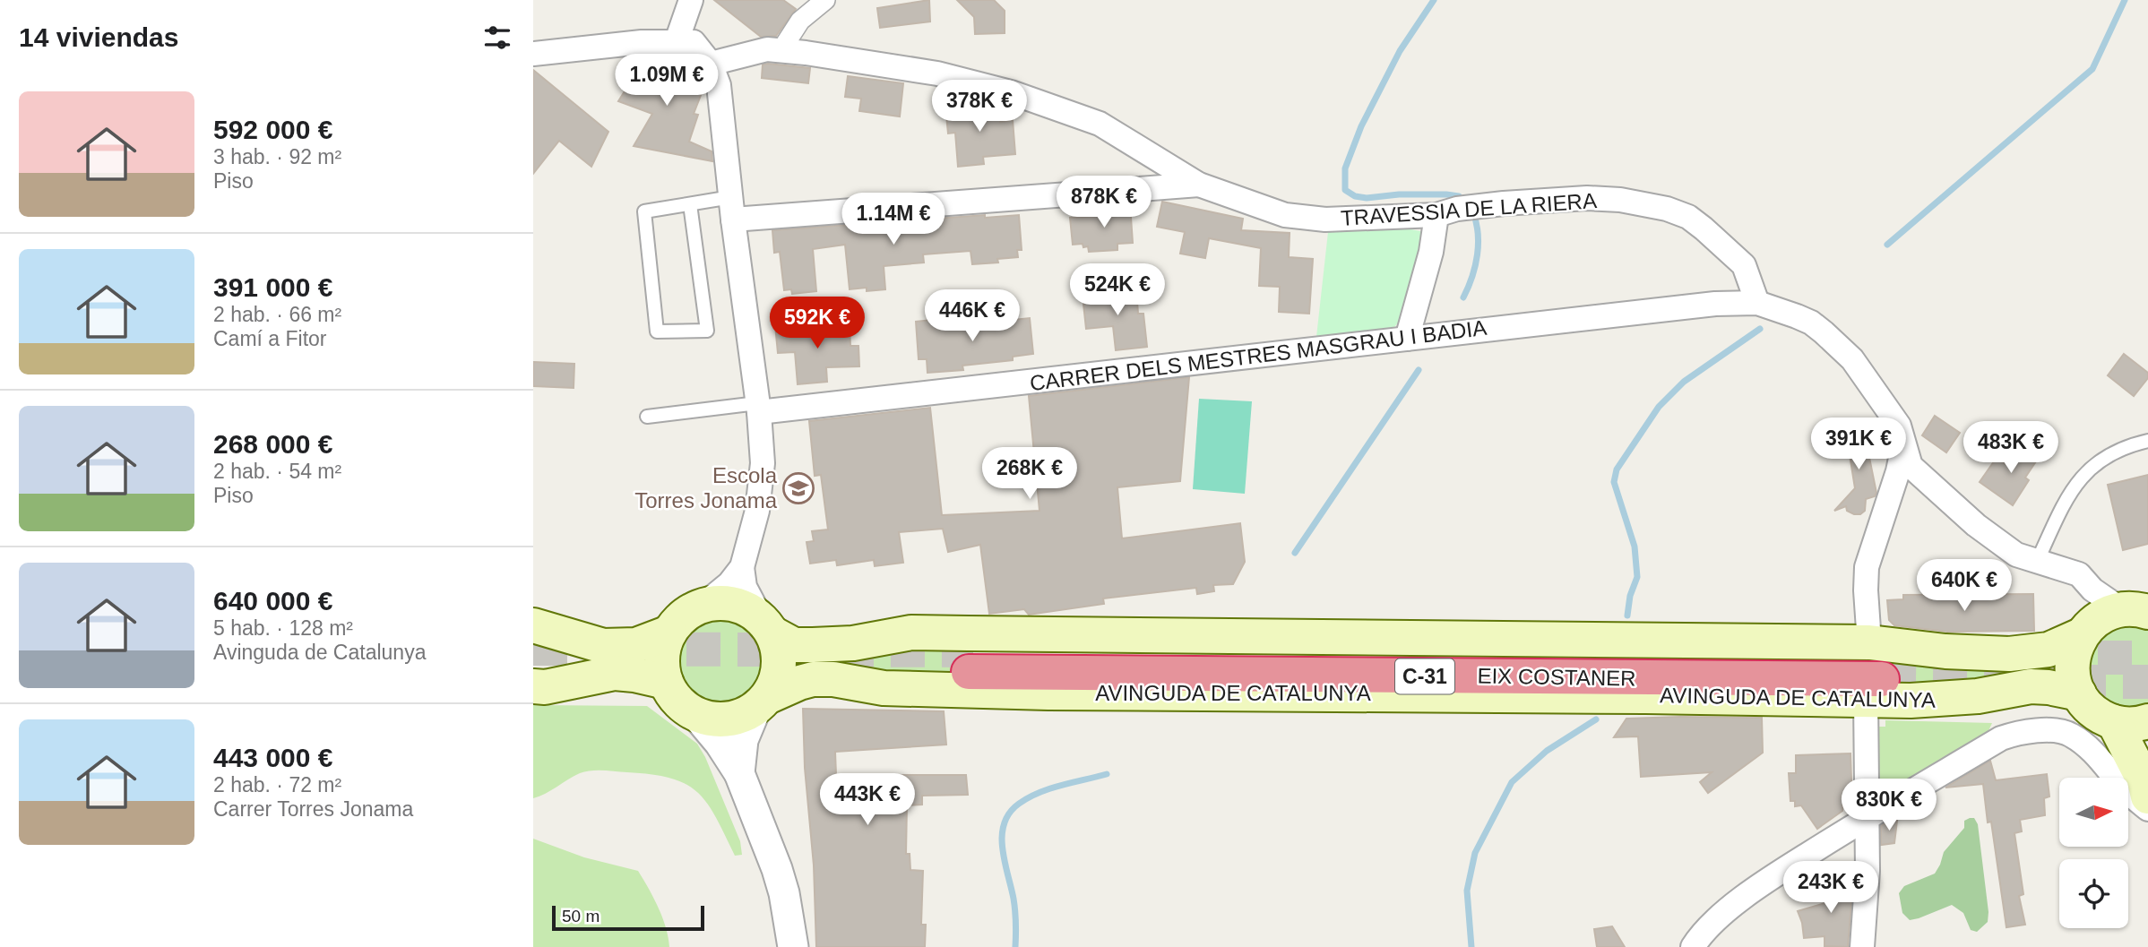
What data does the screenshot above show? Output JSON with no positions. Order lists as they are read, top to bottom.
{
  "streets": {
    "highway": ["C-31", "EIX COSTANER"],
    "main road": ["AVINGUDA DE CATALUNYA"],
    "street": ["TRAVESSIA DE LA RIERA", "CARRER DELS MESTRES MASGRAU I BADIA"]
  },
  "crossings": [
    ["TRAVESSIA DE LA RIERA", "CARRER DELS MESTRES MASGRAU I BADIA"],
    ["EIX COSTANER", "AVINGUDA DE CATALUNYA"]
  ],
  "places": {
    "school or university": ["Escola Torres Jonama"]
  },
  "scale_bar": "50 m",
  "north": "right",
  "page": {
    "heading": "14 viviendas",
    "price": [
      "1.09M €",
      "378K €",
      "878K €",
      "1.14M €",
      "524K €",
      "446K €",
      "592K €",
      "391K €",
      "483K €",
      "268K €",
      "640K €",
      "443K €",
      "830K €",
      "243K €"
    ],
    "list": [
      {
        "name": "592 000 €",
        "note": "3 hab. · 92 m² · Piso"
      },
      {
        "name": "391 000 €",
        "note": "2 hab. · 66 m² · Camí a Fitor"
      },
      {
        "name": "268 000 €",
        "note": "2 hab. · 54 m² · Piso"
      },
      {
        "name": "640 000 €",
        "note": "5 hab. · 128 m² · Avinguda de Catalunya"
      },
      {
        "name": "443 000 €",
        "note": "2 hab. · 72 m² · Carrer Torres Jonama"
      }
    ],
    "scale": "50 m"
  }
}
